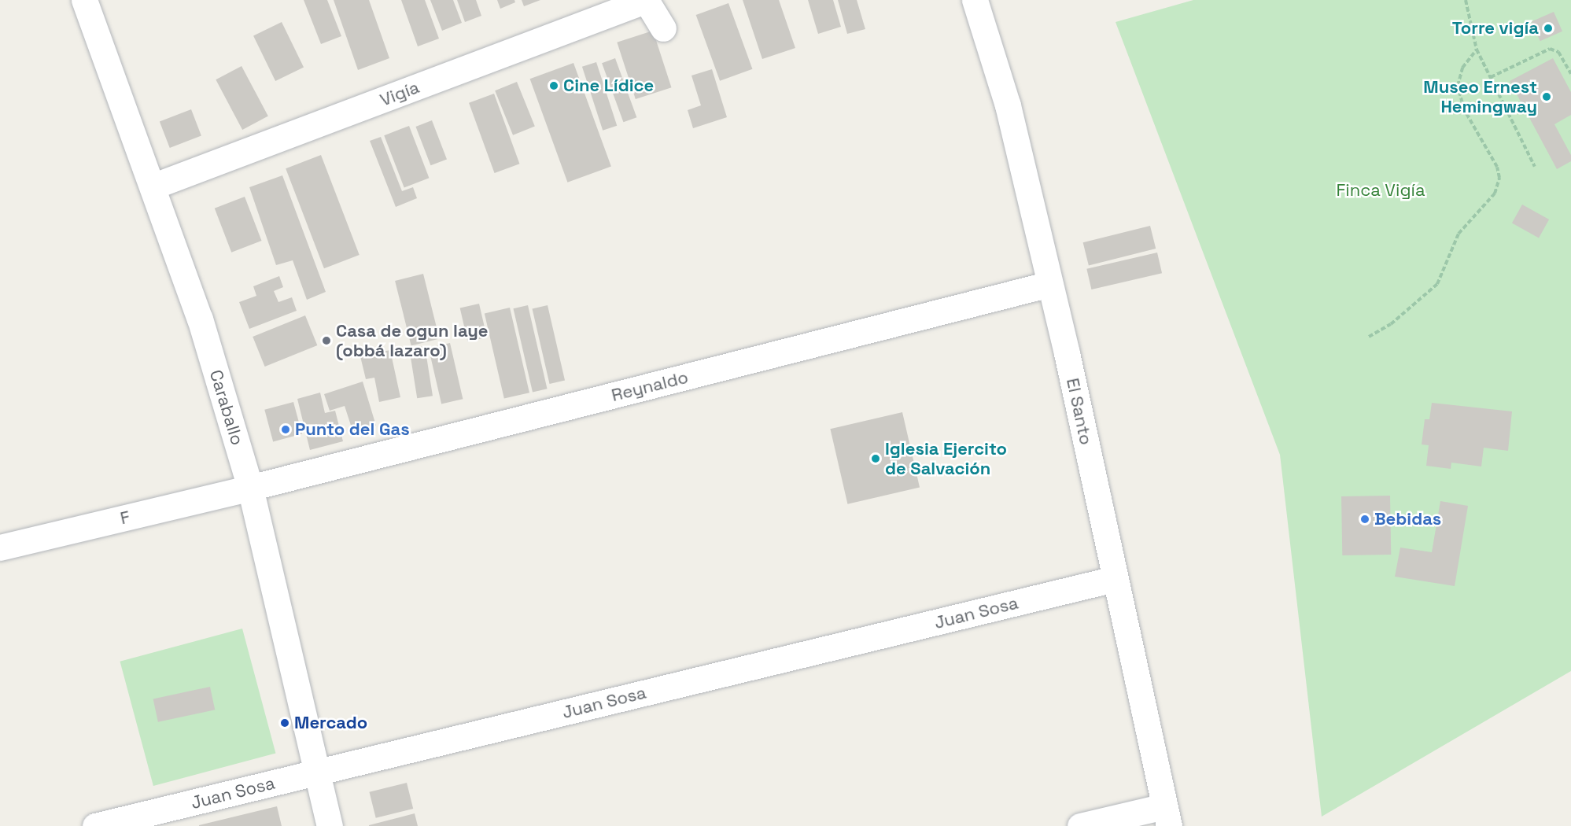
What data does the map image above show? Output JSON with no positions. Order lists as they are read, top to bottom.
{
  "streets": {
    "street": [
      "Vigía",
      "Reynaldo",
      "Caraballo",
      "El Santo",
      "F",
      "Juan Sosa"
    ]
  },
  "crossings": [
    ["Vigía", "Caraballo"],
    ["Reynaldo", "Caraballo"],
    ["Reynaldo", "El Santo"],
    ["Reynaldo", "F"],
    ["Caraballo", "F"],
    ["Caraballo", "Juan Sosa"],
    ["El Santo", "Juan Sosa"]
  ],
  "parks": ["Finca Vigía"],
  "places": [
    "Torre vigía",
    "Cine Lídice",
    "Museo Ernest Hemingway",
    "Casa de ogun laye (obbá lazaro)",
    "Punto del Gas",
    "Iglesia Ejercito de Salvación",
    "Bebidas",
    "Mercado"
  ]
}
